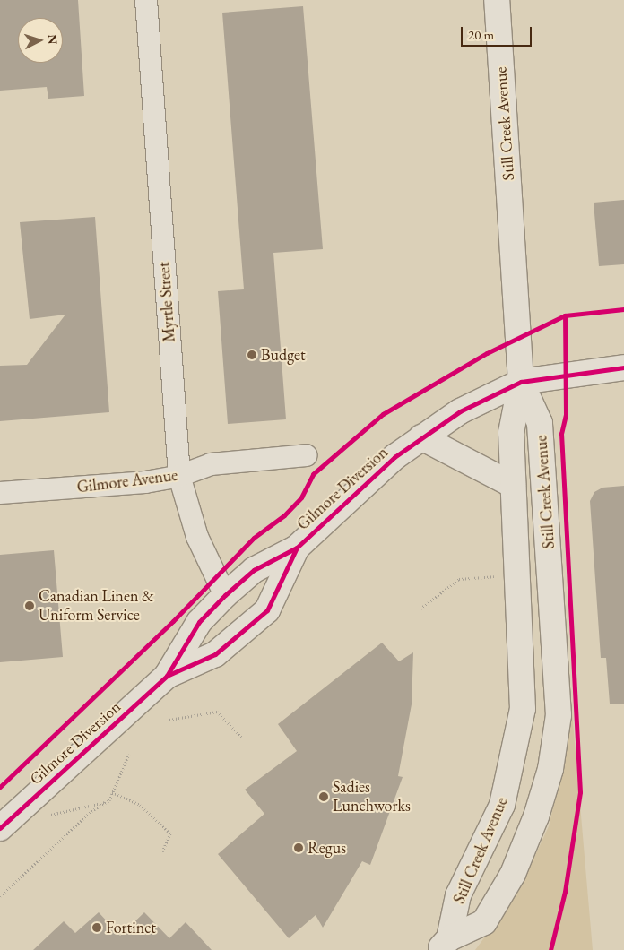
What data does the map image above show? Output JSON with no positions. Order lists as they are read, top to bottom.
{
  "streets": {
    "street": [
      "Still Creek Avenue",
      "Myrtle Street",
      "Gilmore Avenue",
      "Gilmore Diversion"
    ]
  },
  "crossings": [
    ["Still Creek Avenue", "Gilmore Diversion"],
    ["Myrtle Street", "Gilmore Avenue"],
    ["Myrtle Street", "Gilmore Diversion"]
  ],
  "places": [
    "Budget",
    "Canadian Linen & Uniform Service",
    "Sadies Lunchworks",
    "Regus",
    "Fortinet"
  ],
  "scale_bar": "20 m",
  "north": "right"
}
